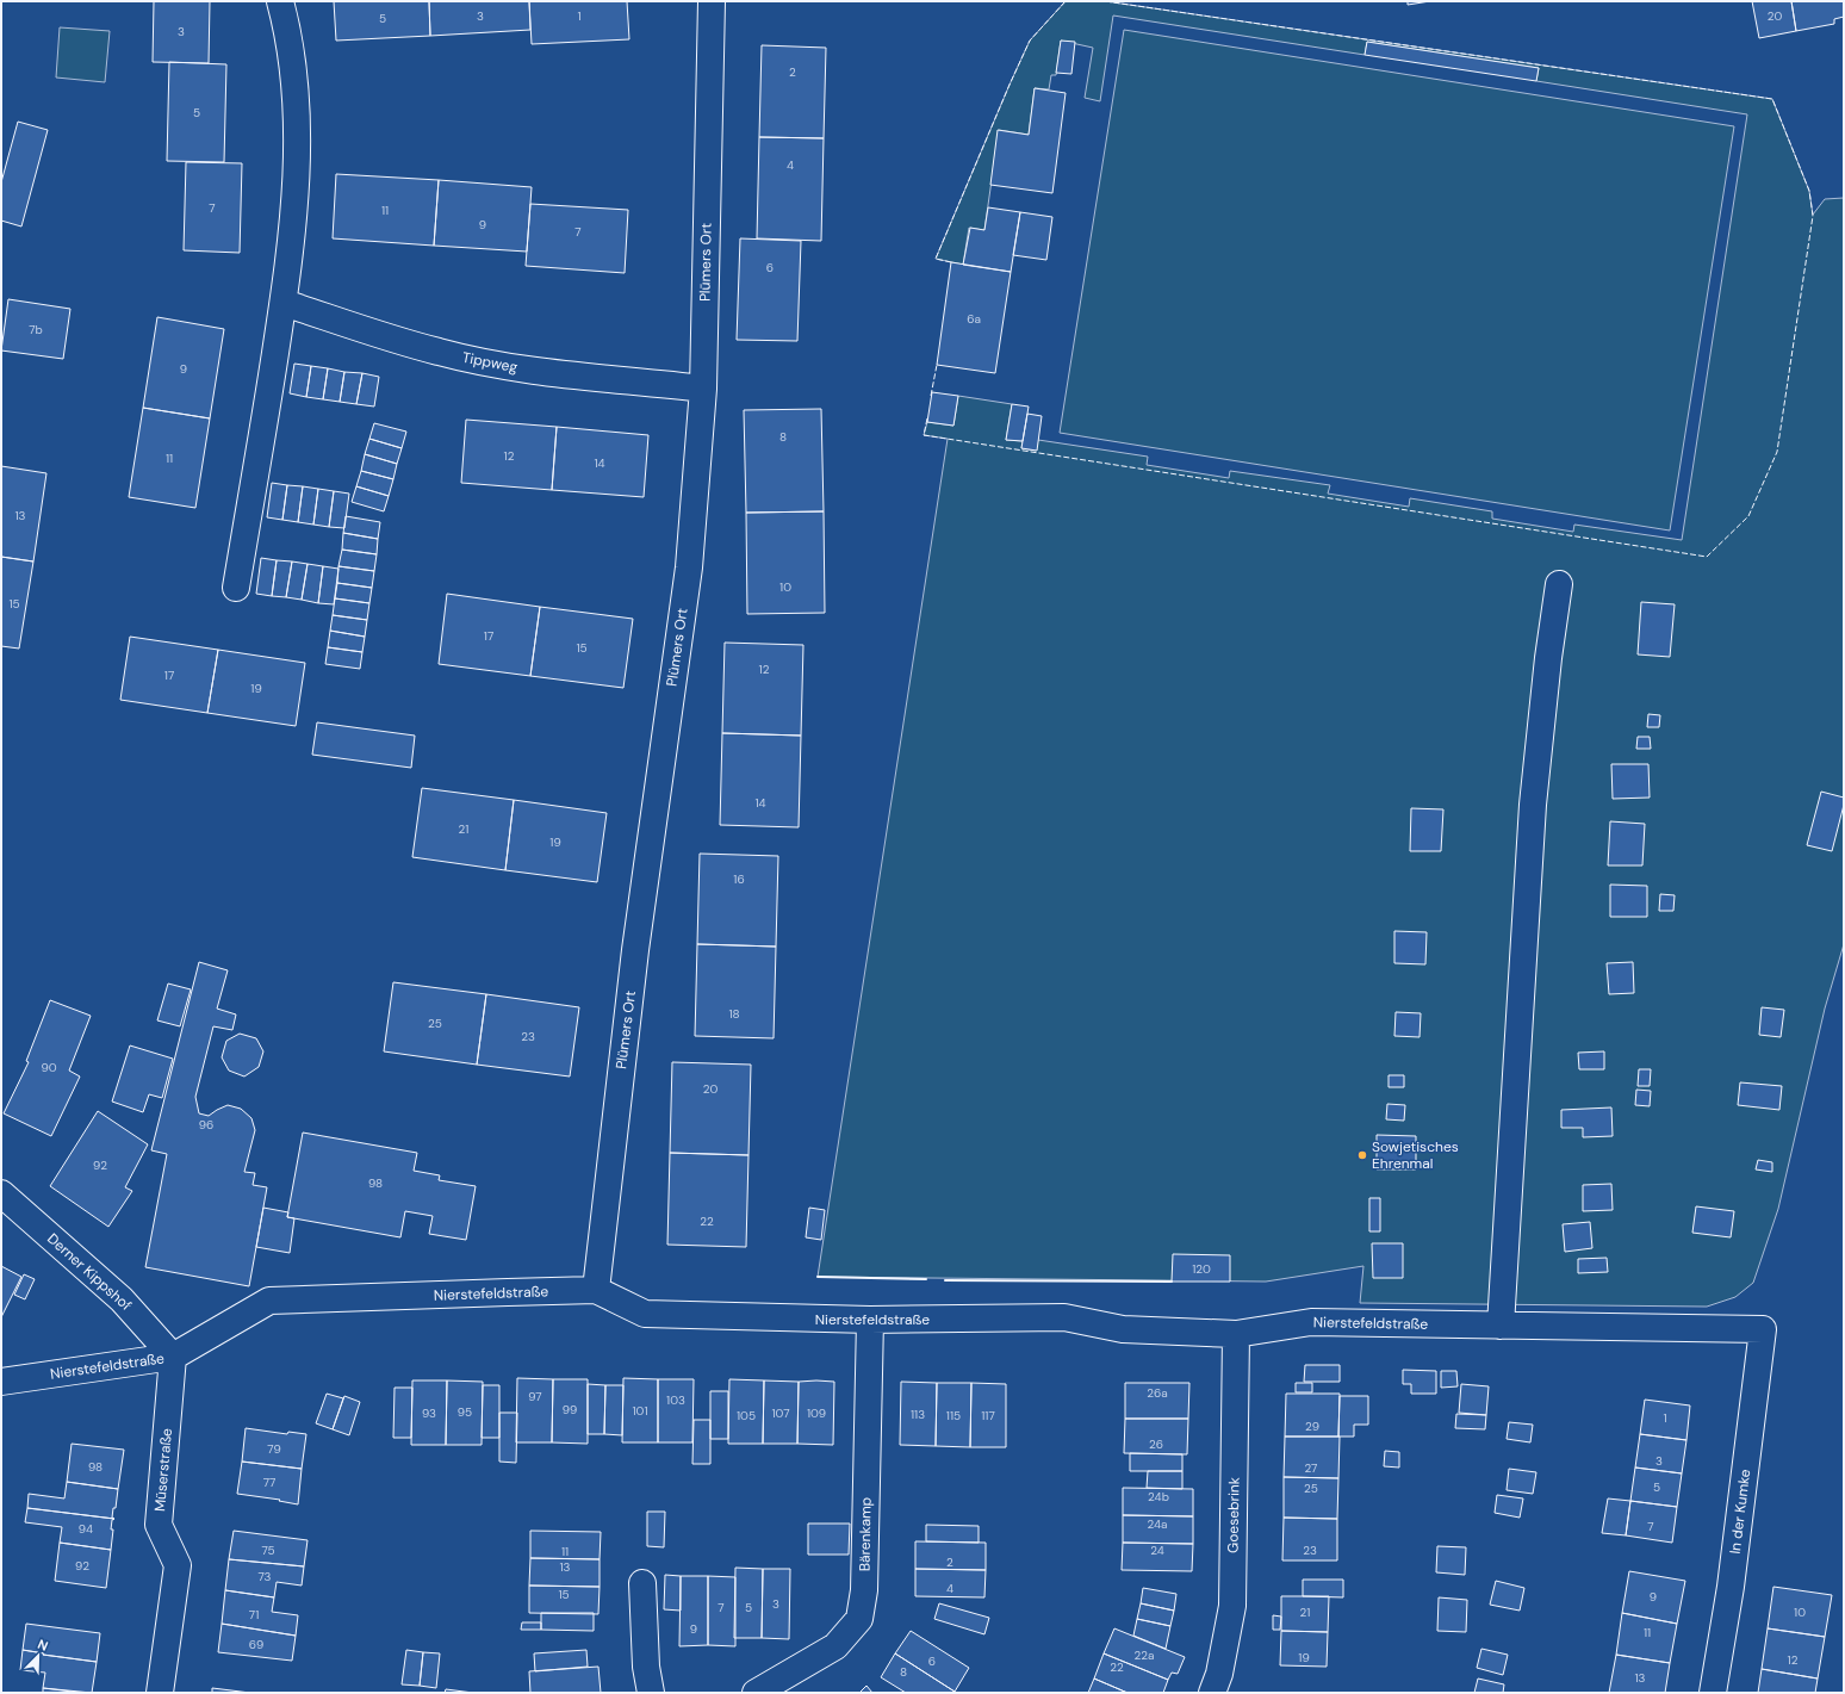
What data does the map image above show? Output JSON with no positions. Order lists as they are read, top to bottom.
{
  "streets": {
    "street": [
      "Plümers Ort",
      "Tippweg",
      "Derner Kippshof",
      "Nierstefeldstraße",
      "Müserstraße",
      "In der Kumke",
      "Goesebrink",
      "Bärenkamp"
    ]
  },
  "crossings": [
    ["Plümers Ort", "Tippweg"],
    ["Plümers Ort", "Nierstefeldstraße"],
    ["Derner Kippshof", "Nierstefeldstraße"],
    ["Derner Kippshof", "Müserstraße"],
    ["Nierstefeldstraße", "Müserstraße"],
    ["Nierstefeldstraße", "In der Kumke"],
    ["Nierstefeldstraße", "Goesebrink"],
    ["Nierstefeldstraße", "Bärenkamp"]
  ],
  "places": ["Sowjetisches Ehrenmal"],
  "house_numbers": [
    "3",
    "1",
    "20",
    "5",
    "3",
    "2",
    "5",
    "4",
    "7",
    "11",
    "9",
    "7",
    "6",
    "6a",
    "7b",
    "9",
    "8",
    "12",
    "11",
    "14",
    "13",
    "10",
    "15",
    "17",
    "15",
    "12",
    "17",
    "19",
    "14",
    "21",
    "19",
    "16",
    "18",
    "25",
    "23",
    "90",
    "20",
    "96",
    "92",
    "98",
    "22",
    "120",
    "26a",
    "97",
    "103",
    "99",
    "101",
    "95",
    "93",
    "107",
    "109",
    "113",
    "105",
    "115",
    "117",
    "1",
    "29",
    "26",
    "79",
    "3",
    "98",
    "27",
    "77",
    "5",
    "25",
    "24b",
    "24a",
    "7",
    "94",
    "75",
    "24",
    "23",
    "11",
    "2",
    "92",
    "13",
    "73",
    "4",
    "15",
    "9",
    "3",
    "7",
    "5",
    "21",
    "10",
    "71",
    "9",
    "11",
    "69",
    "22a",
    "19",
    "12",
    "6",
    "22",
    "8",
    "13"
  ],
  "north": "top right"
}
